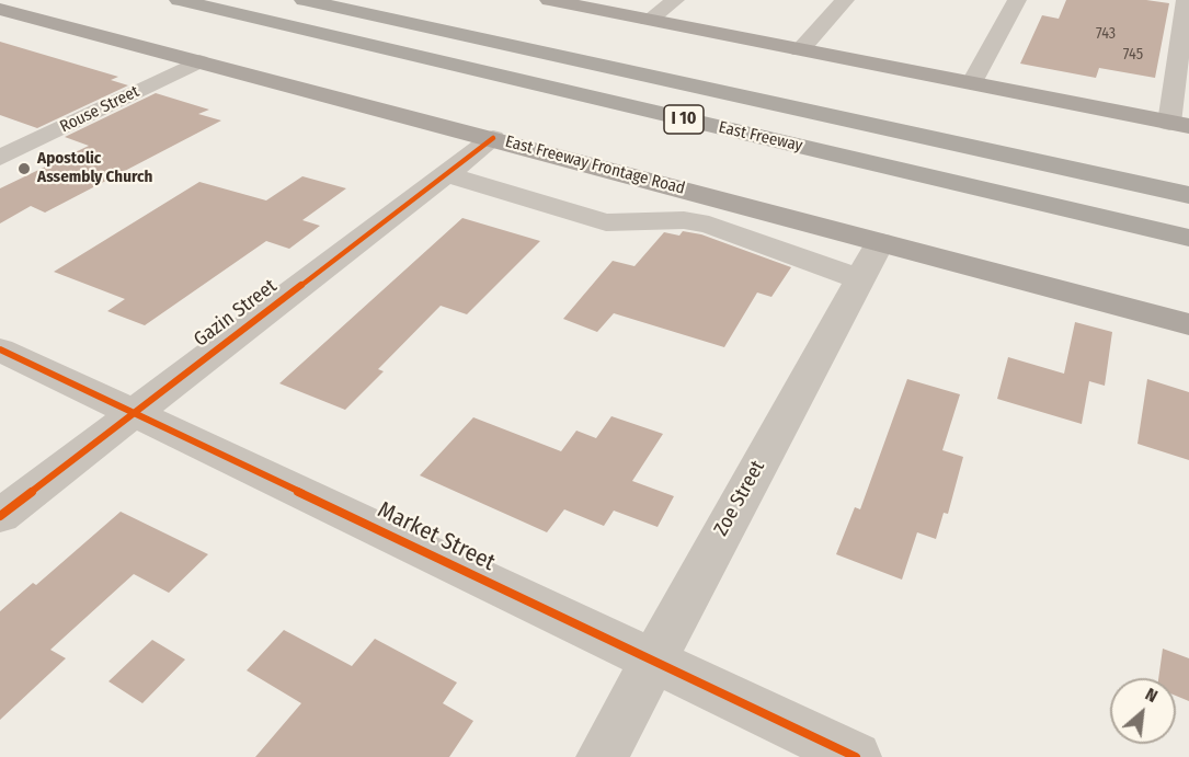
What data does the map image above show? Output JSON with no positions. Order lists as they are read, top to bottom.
{
  "streets": {
    "highway": ["I 10", "East Freeway"],
    "main road": ["East Freeway Frontage Road"],
    "street": [
      "Rouse Street",
      "Gazin Street",
      "Zoe Street",
      "Market Street"
    ]
  },
  "crossings": [
    ["Rouse Street", "East Freeway Frontage Road"],
    ["East Freeway Frontage Road", "Gazin Street"],
    ["East Freeway Frontage Road", "Zoe Street"],
    ["Gazin Street", "Market Street"],
    ["Zoe Street", "Market Street"]
  ],
  "places": ["Apostolic Assembly Church"],
  "house_numbers": ["743", "745"],
  "north": "top right"
}
